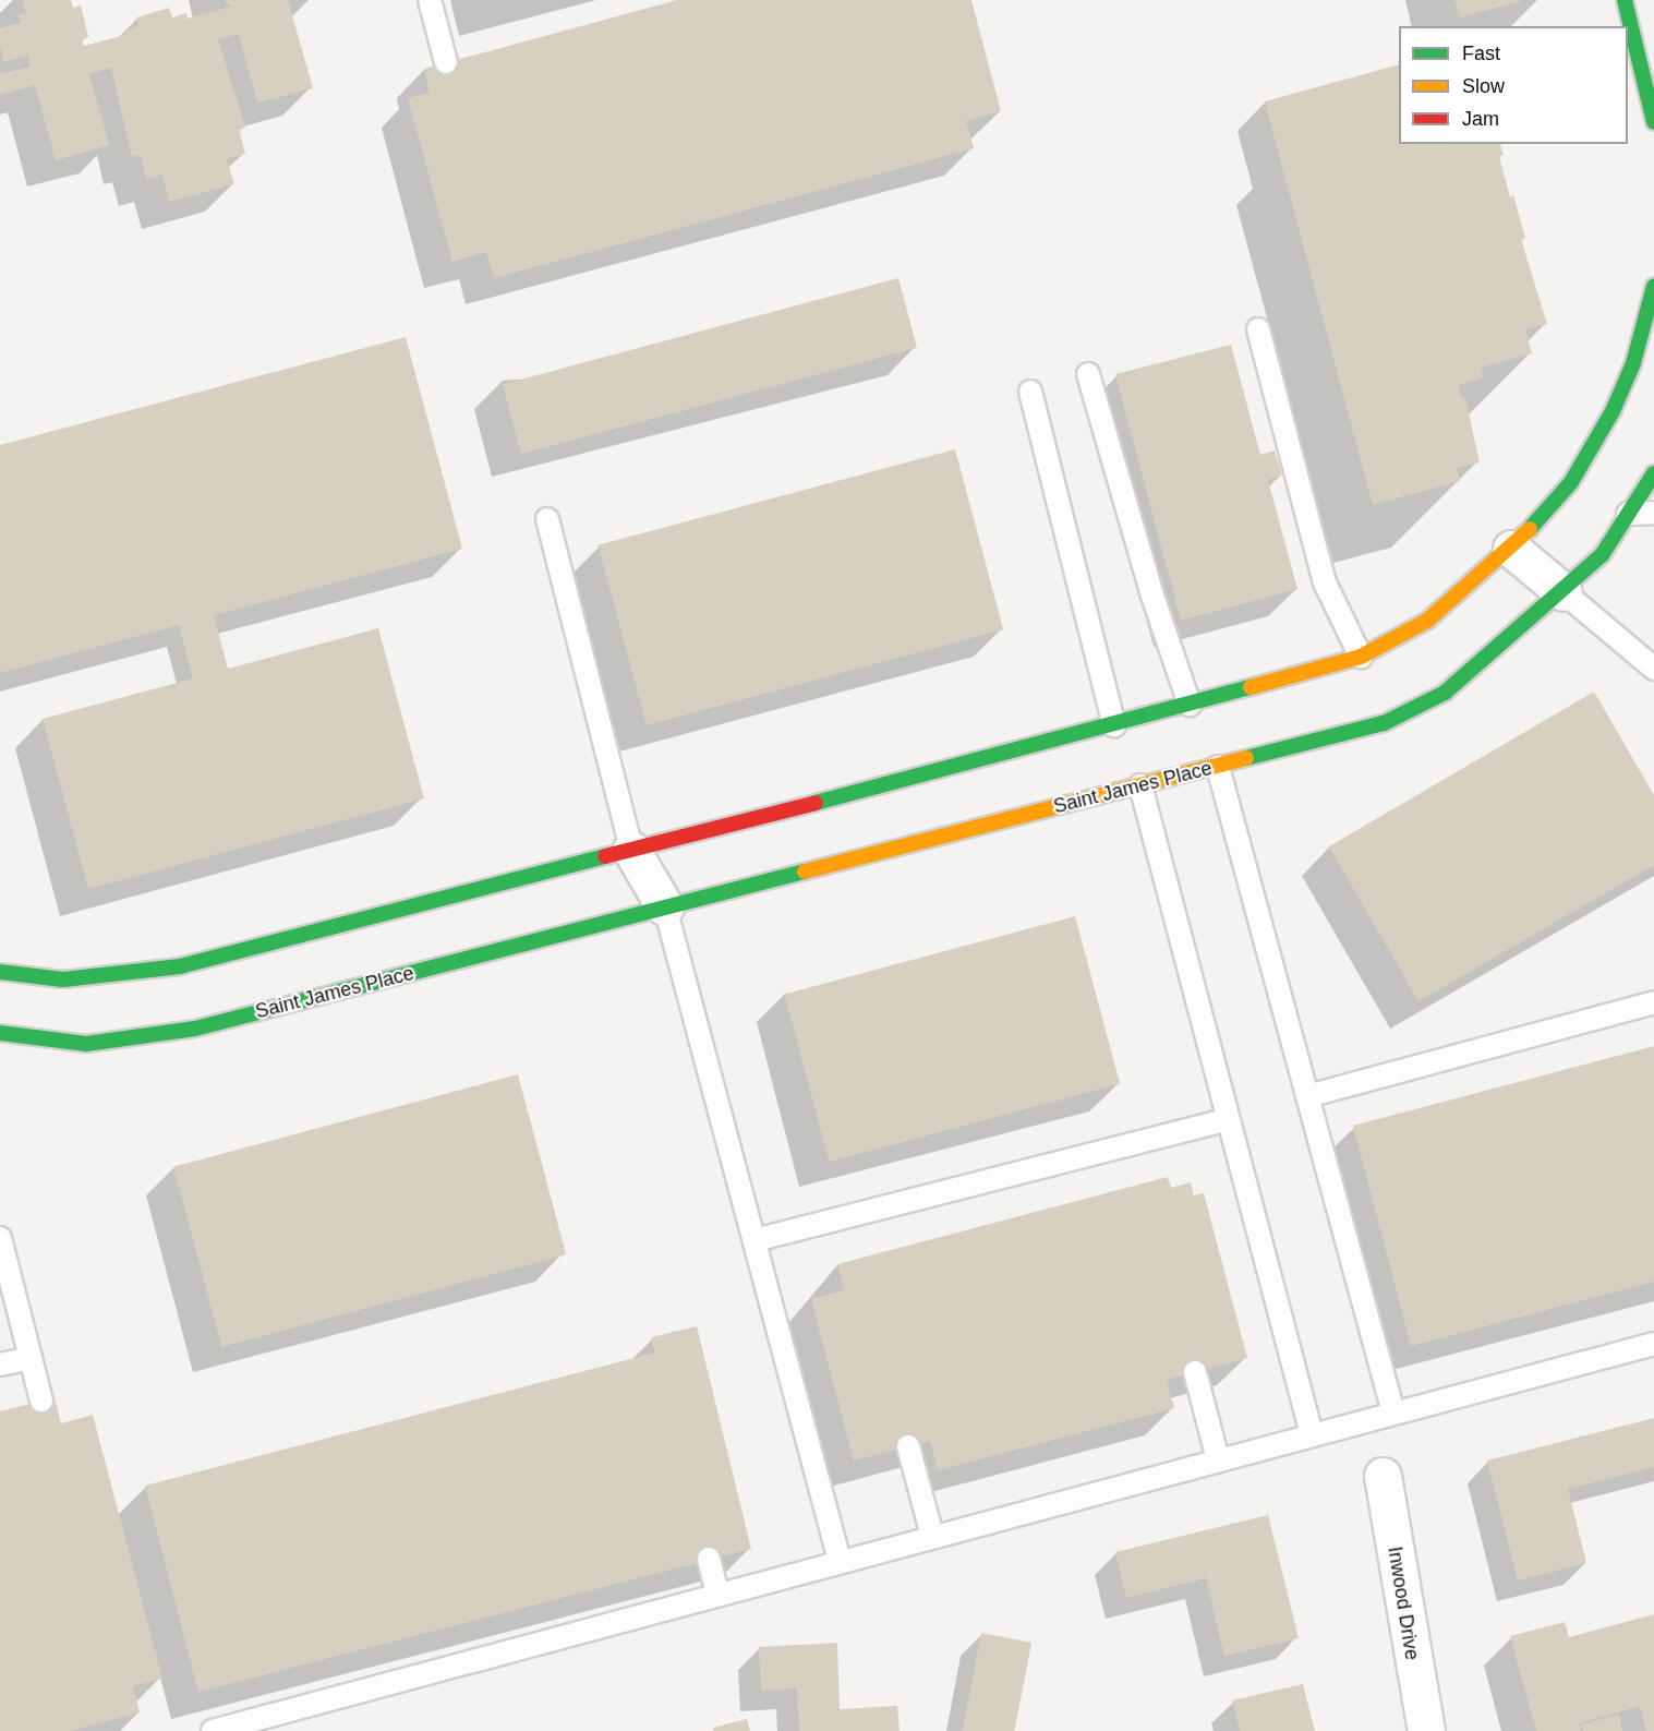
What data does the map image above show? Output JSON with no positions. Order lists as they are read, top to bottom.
{
  "streets": {
    "street": ["Saint James Place", "Inwood Drive"]
  },
  "legend": ["Fast", "Slow", "Jam"]
}
